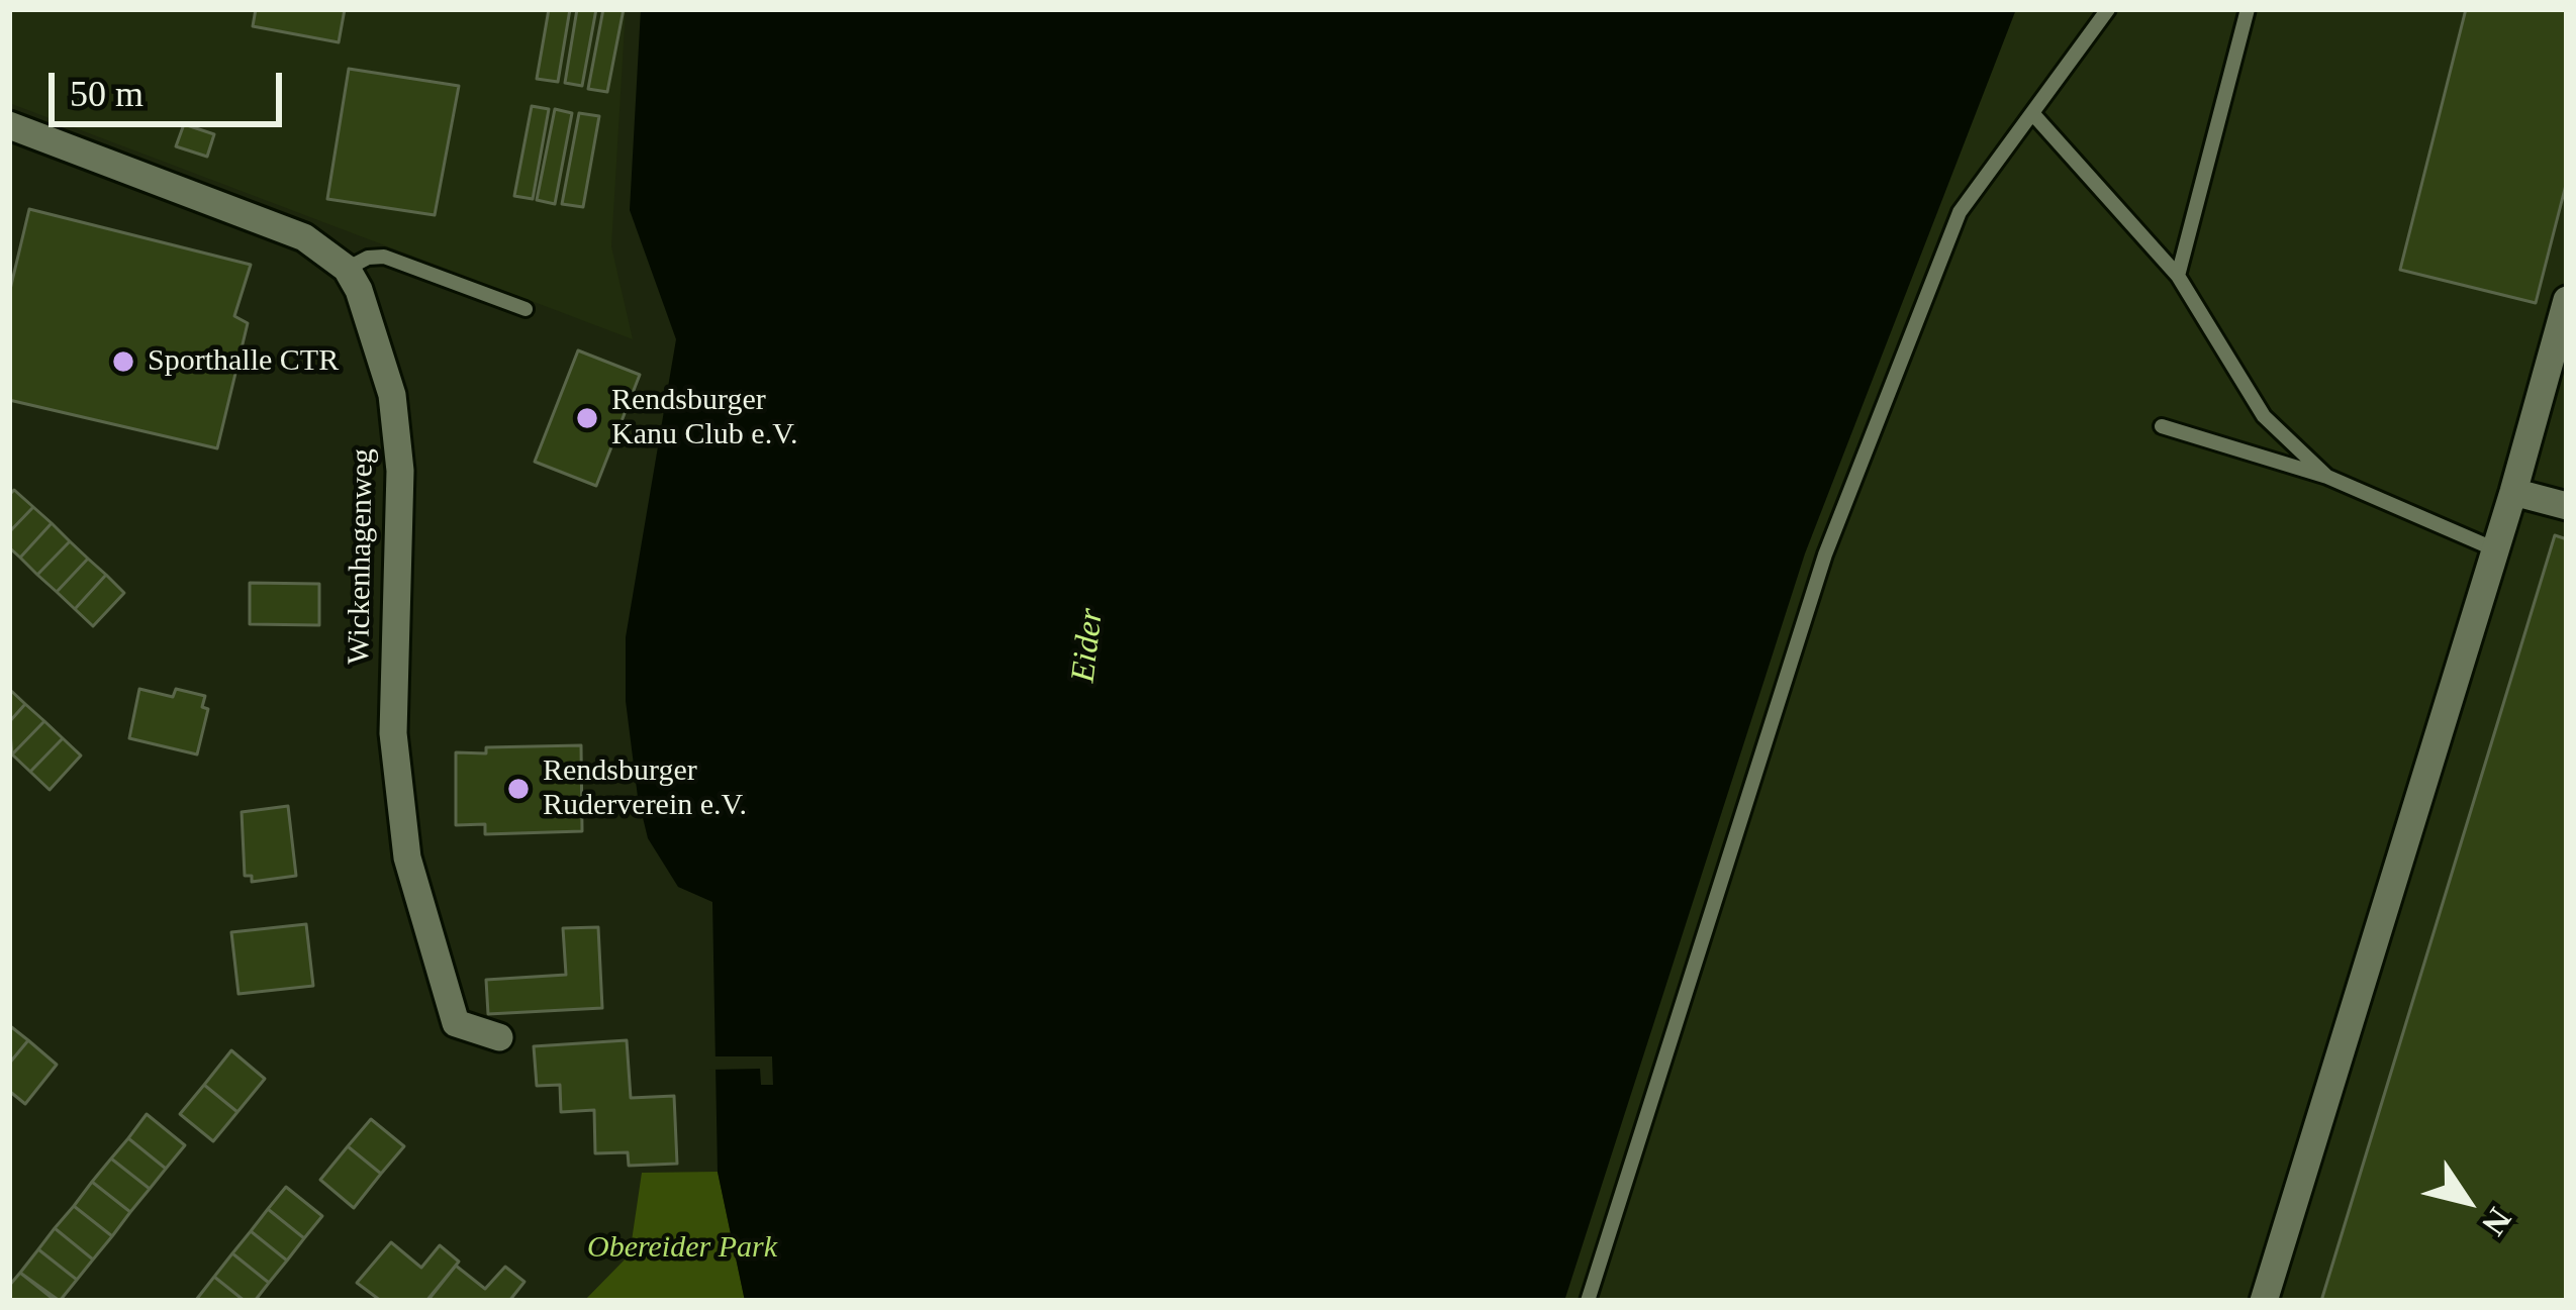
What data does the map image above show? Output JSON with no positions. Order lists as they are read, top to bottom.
{
  "streets": {
    "street": ["Wickenhagenweg"]
  },
  "water": ["Eider"],
  "parks": ["Obereider Park"],
  "places": ["Sporthalle CTR", "Rendsburger Kanu Club e.V.", "Rendsburger Ruderverein e.V."],
  "scale_bar": "50 m",
  "north": "bottom right"
}
